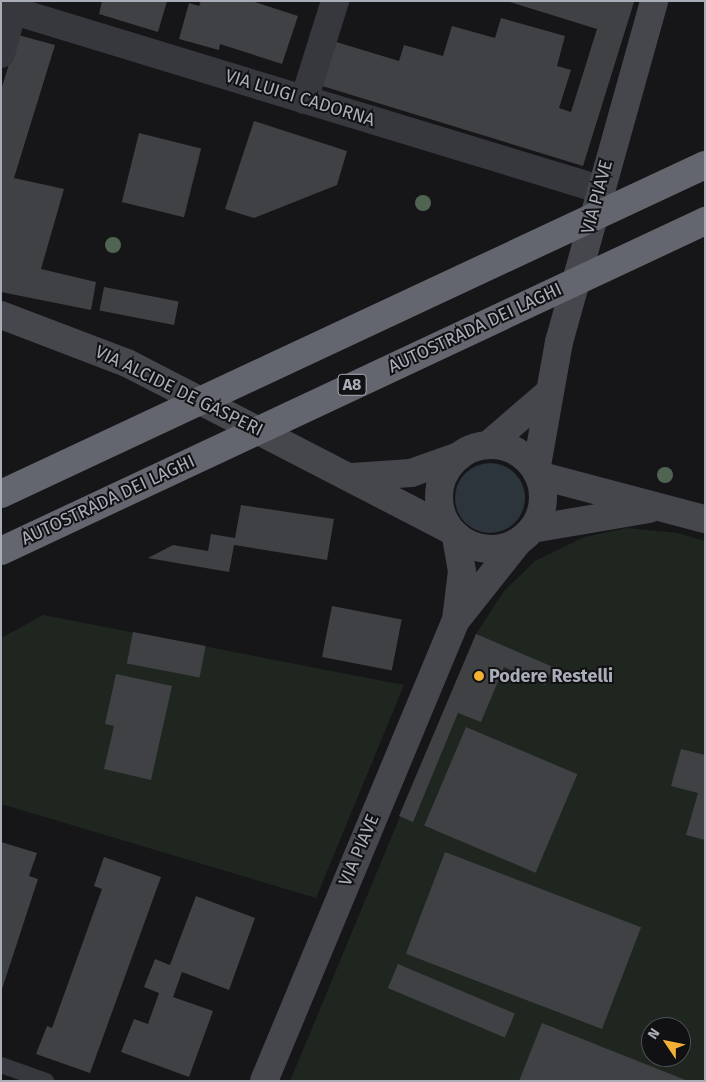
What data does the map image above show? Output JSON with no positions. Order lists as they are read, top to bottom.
{
  "streets": {
    "highway": ["AUTOSTRADA DEI LAGHI", "A8"],
    "street": ["VIA LUIGI CADORNA", "VIA PIAVE", "VIA ALCIDE DE GASPERI"]
  },
  "crossings": [
    ["VIA LUIGI CADORNA", "VIA PIAVE"],
    ["VIA PIAVE", "VIA ALCIDE DE GASPERI"]
  ],
  "places": ["Podere Restelli"],
  "north": "top left"
}
